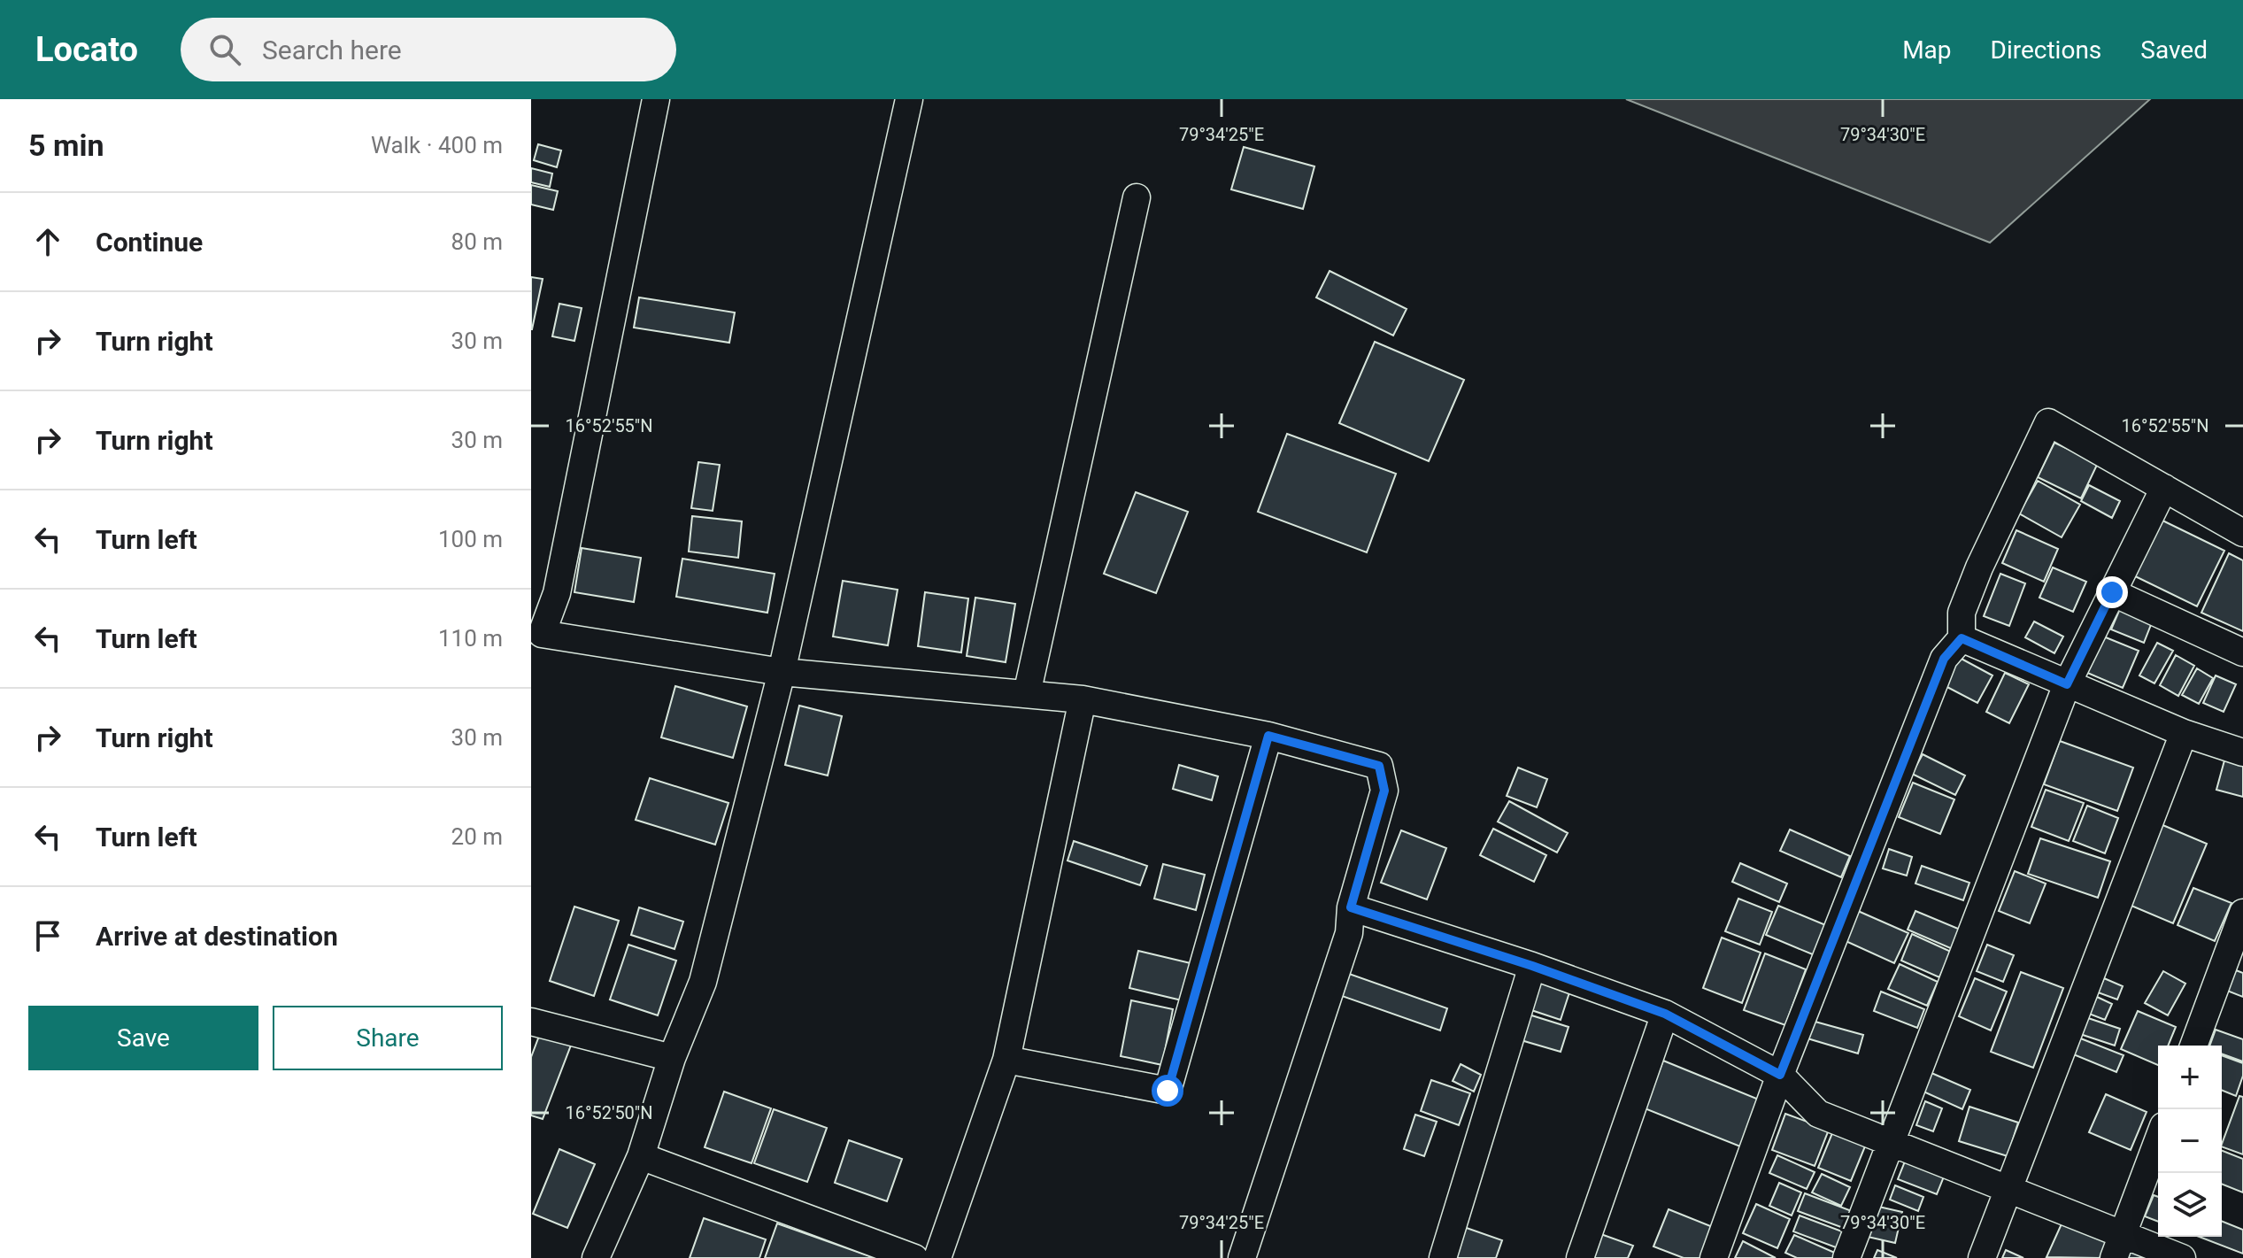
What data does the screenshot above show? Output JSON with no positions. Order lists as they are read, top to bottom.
{
  "page": {
    "header": "Locato",
    "search": "Search here",
    "nav": ["Map", "Directions", "Saved"],
    "heading": ["5 min", "Walk · 400 m"],
    "list": [
      ["Continue", "80 m"],
      ["Turn right", "30 m"],
      ["Turn right", "30 m"],
      ["Turn left", "100 m"],
      ["Turn left", "110 m"],
      ["Turn right", "30 m"],
      ["Turn left", "20 m"],
      "Arrive at destination"
    ],
    "buttons": ["Save", "Share"],
    "map_buttons": ["+", "−"]
  },
  "coordinates": [
    "79°34'25\"E",
    "79°34'30\"E",
    "16°52'55\"N",
    "16°52'50\"N"
  ]
}
